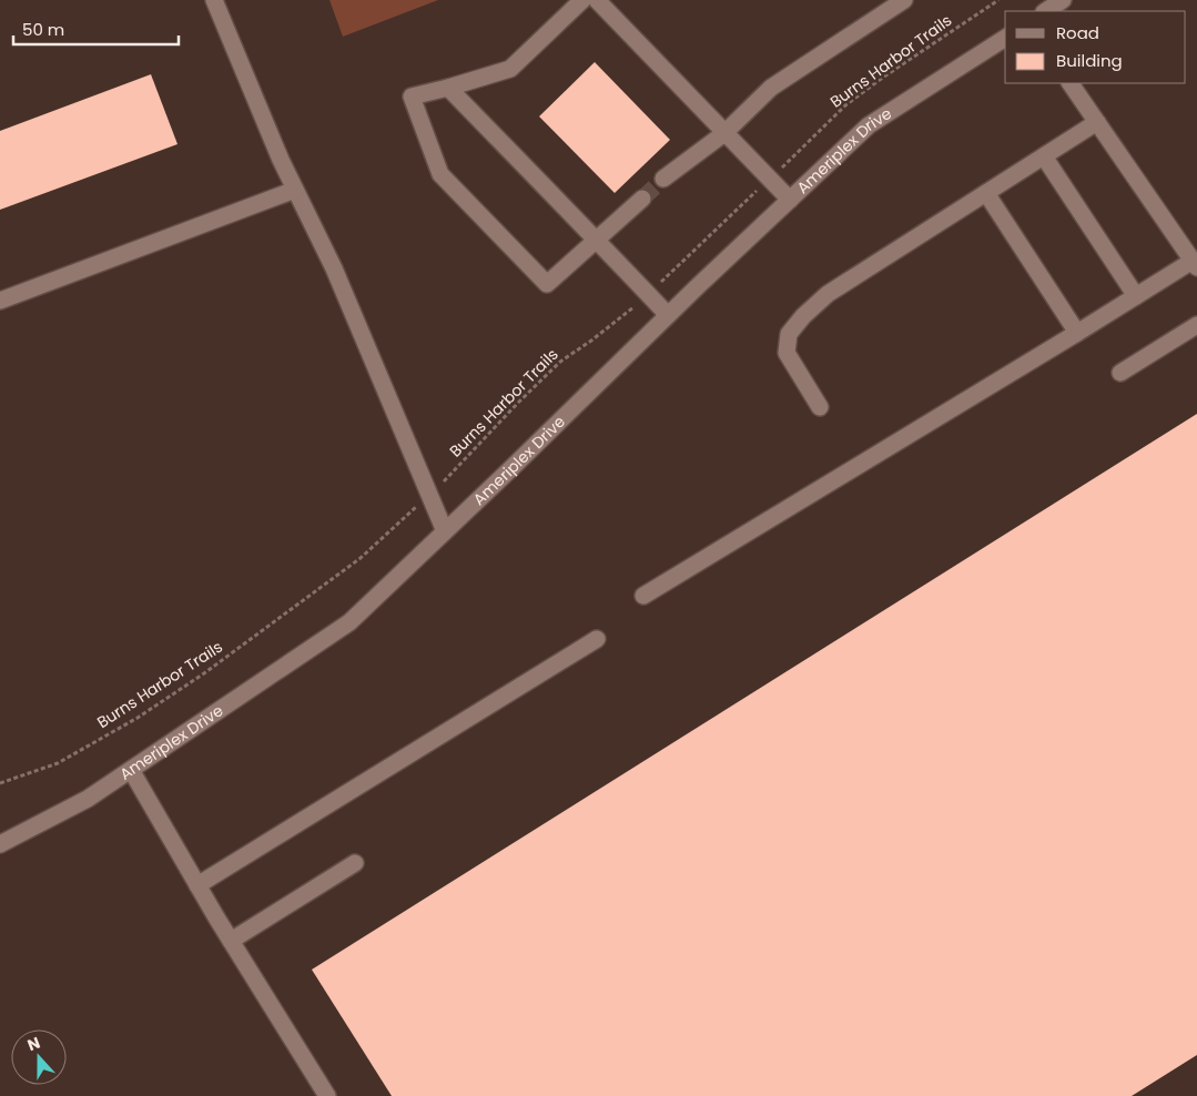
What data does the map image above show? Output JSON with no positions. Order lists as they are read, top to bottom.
{
  "streets": {
    "street": ["Ameriplex Drive"],
    "path": ["Burns Harbor Trails"]
  },
  "legend": ["Road", "Building"],
  "scale_bar": "50 m",
  "north": "top"
}
